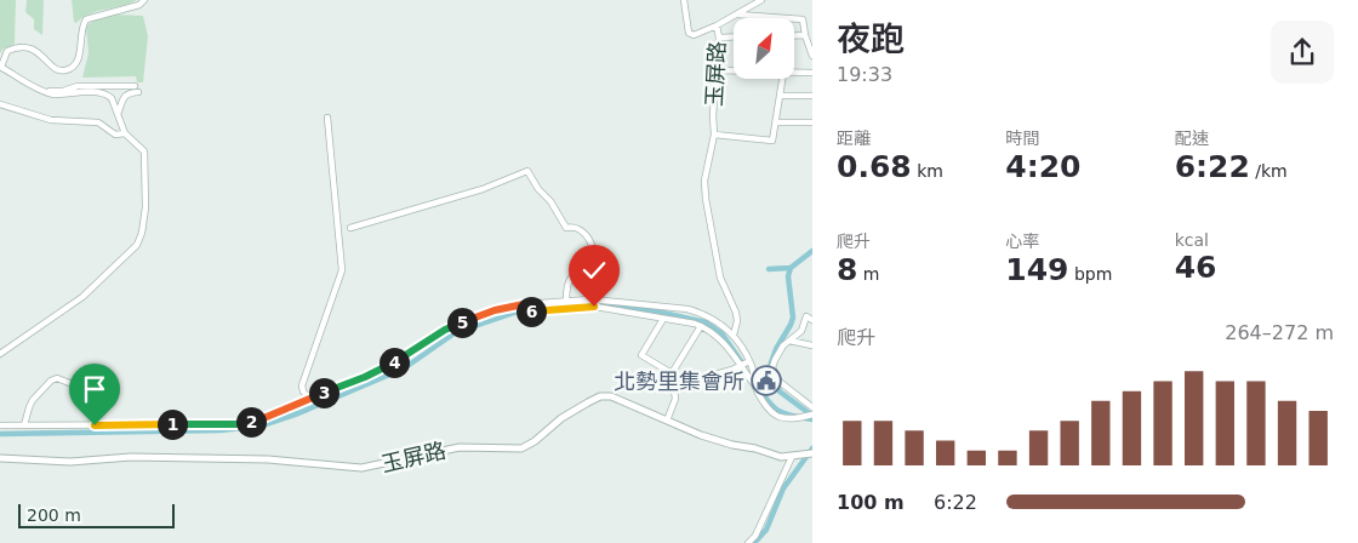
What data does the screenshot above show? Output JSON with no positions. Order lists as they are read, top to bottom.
{
  "streets": {
    "street": ["玉屏路"]
  },
  "places": {
    "public building": ["北勢里集會所"]
  },
  "scale_bar": "200 m",
  "north": "top right",
  "page": {
    "heading": ["夜跑", "19:33"],
    "stats": [
      ["距離", "0.68 km"],
      ["時間", "4:20"],
      ["配速", "6:22 /km"],
      ["爬升", "8 m"],
      ["心率", "149 bpm"],
      ["kcal", "46"]
    ],
    "pins": [
      "6",
      "5",
      "4",
      "3",
      "2",
      "1"
    ],
    "chart": ["爬升", "264–272 m"],
    "list": [
      {
        "name": "100 m",
        "note": "6:22"
      }
    ],
    "scale": "200 m"
  }
}
